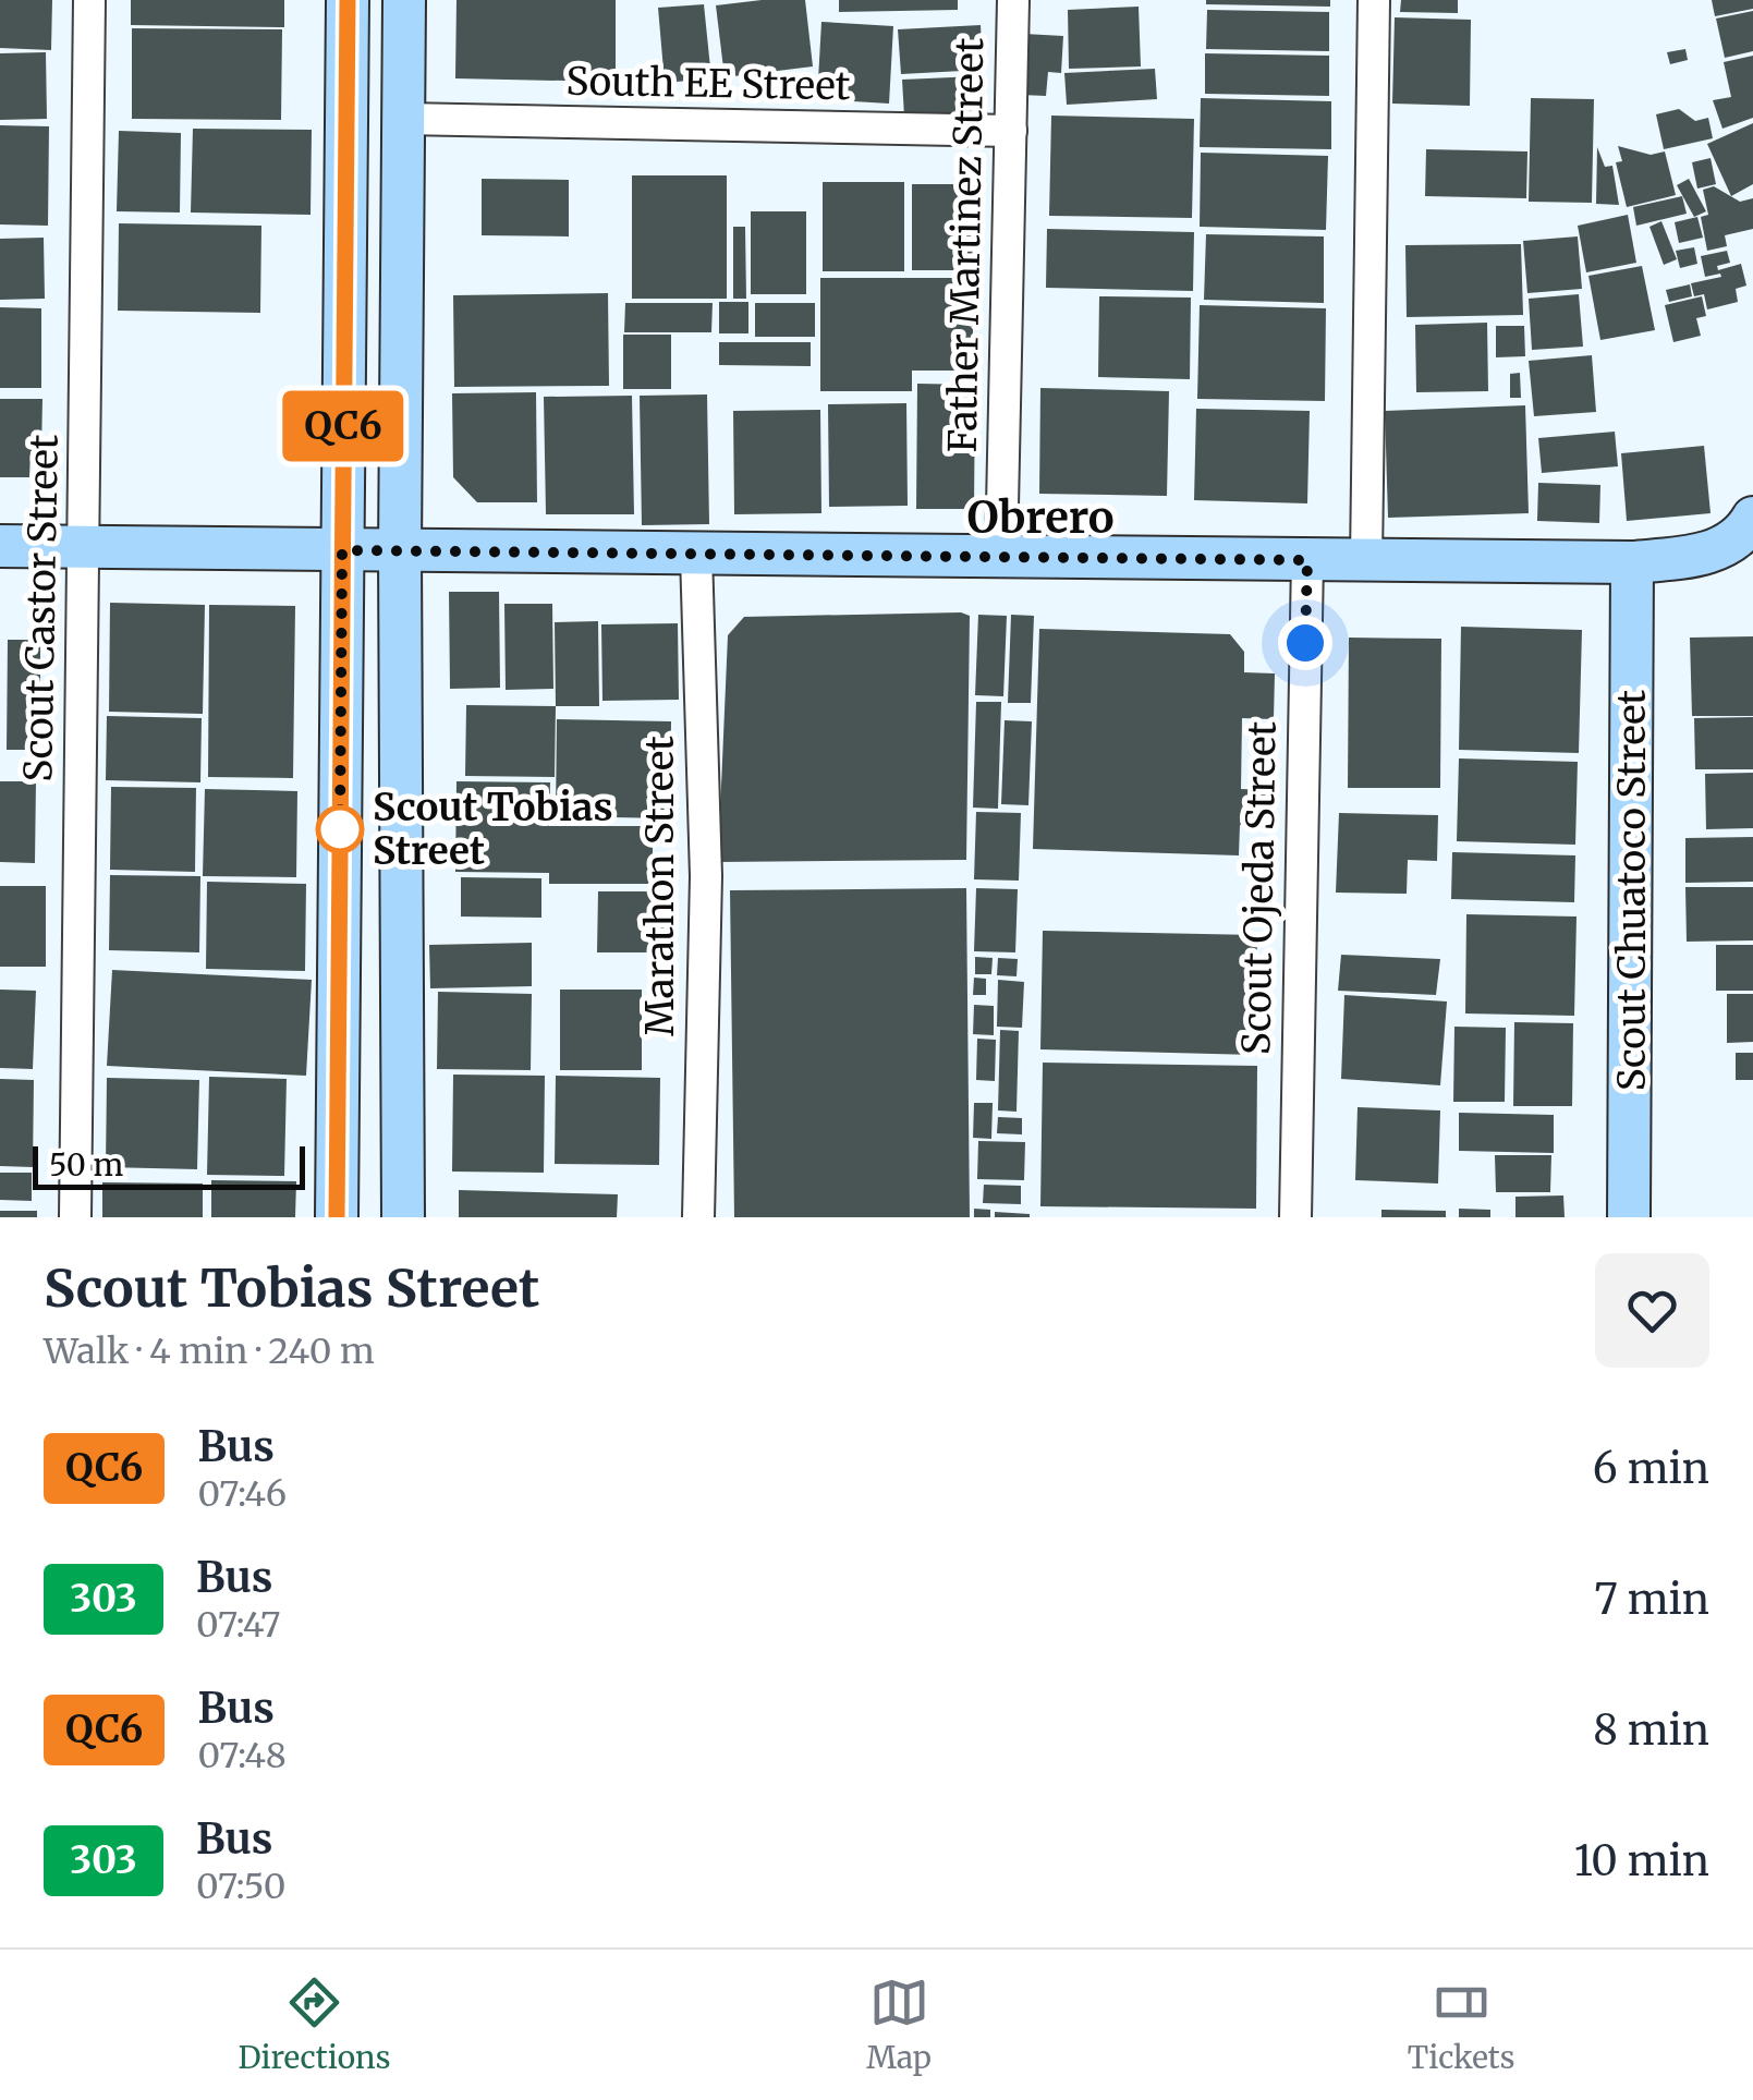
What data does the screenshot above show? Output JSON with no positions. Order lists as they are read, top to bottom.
{
  "streets": {
    "street": [
      "South EE Street",
      "Father Martinez Street",
      "Scout Castor Street",
      "Marathon Street",
      "Scout Ojeda Street",
      "Scout Chuatoco Street"
    ]
  },
  "crossings": [
    ["South EE Street", "Father Martinez Street"]
  ],
  "districts": ["Obrero"],
  "places": ["Scout Tobias Street"],
  "lines": ["bus line QC6"],
  "scale_bar": "50 m",
  "page": {
    "on_map": "QC6",
    "scale": "50 m",
    "heading": ["Scout Tobias Street", "Walk · 4 min · 240 m"],
    "list": [
      {
        "mark": "QC6",
        "name": "Bus",
        "note": "07:46",
        "value": "6 min"
      },
      {
        "mark": "303",
        "name": "Bus",
        "note": "07:47",
        "value": "7 min"
      },
      {
        "mark": "QC6",
        "name": "Bus",
        "note": "07:48",
        "value": "8 min"
      },
      {
        "mark": "303",
        "name": "Bus",
        "note": "07:50",
        "value": "10 min"
      }
    ],
    "tabs": ["Directions", "Map", "Tickets"]
  }
}
